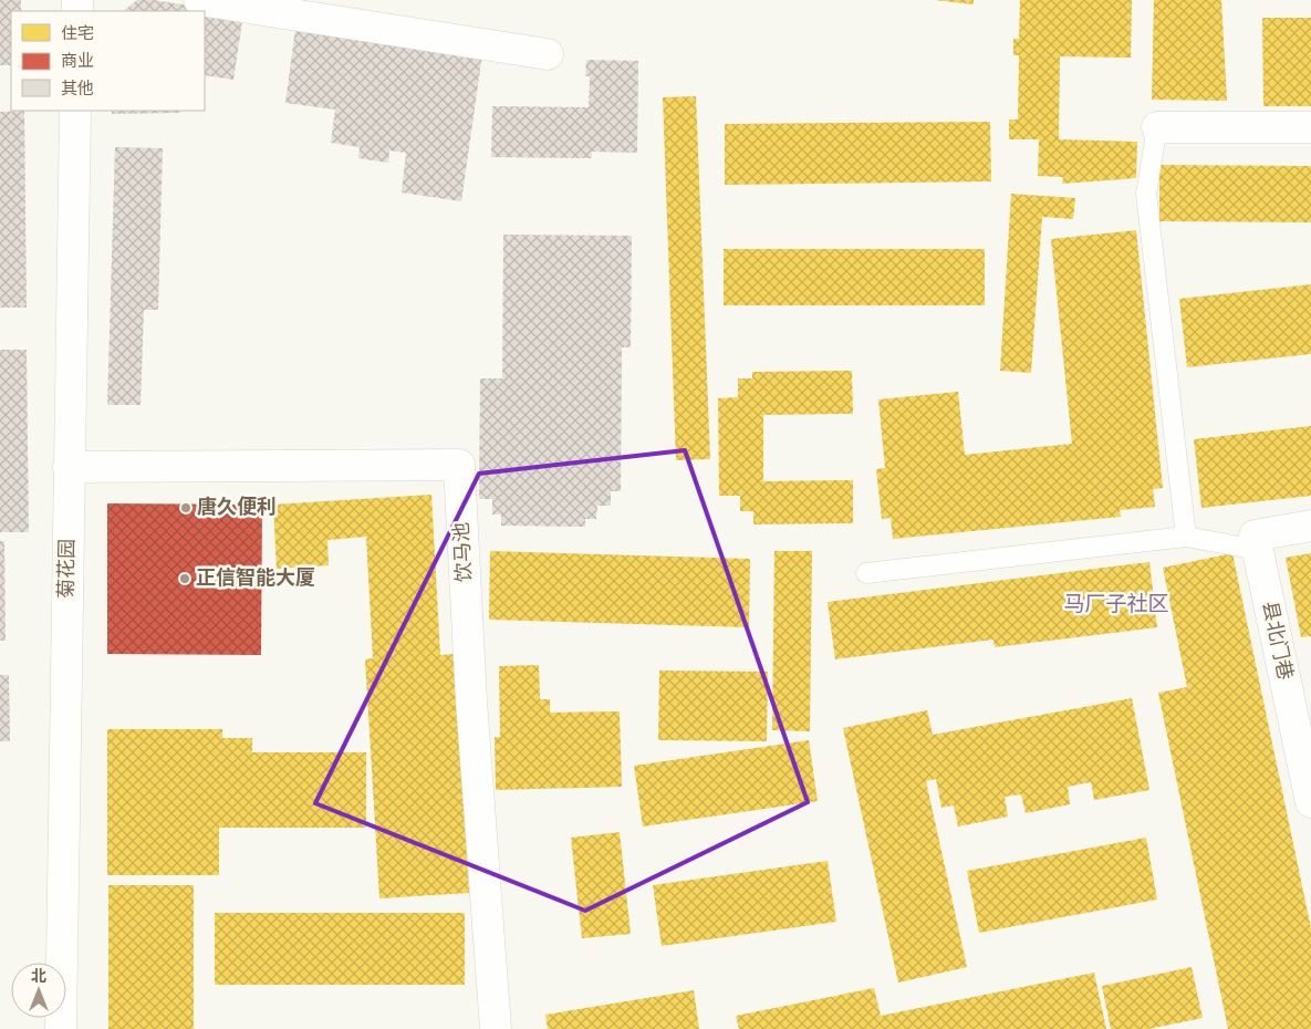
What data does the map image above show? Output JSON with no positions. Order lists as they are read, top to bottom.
{
  "streets": {
    "street": ["饮马池", "菊花园", "县北门巷"]
  },
  "crossings": [
    ["饮马池", "菊花园"]
  ],
  "districts": ["马厂子社区"],
  "places": ["唐久便利", "正信智能大厦"],
  "legend": ["住宅", "商业", "其他"],
  "north": "top"
}
